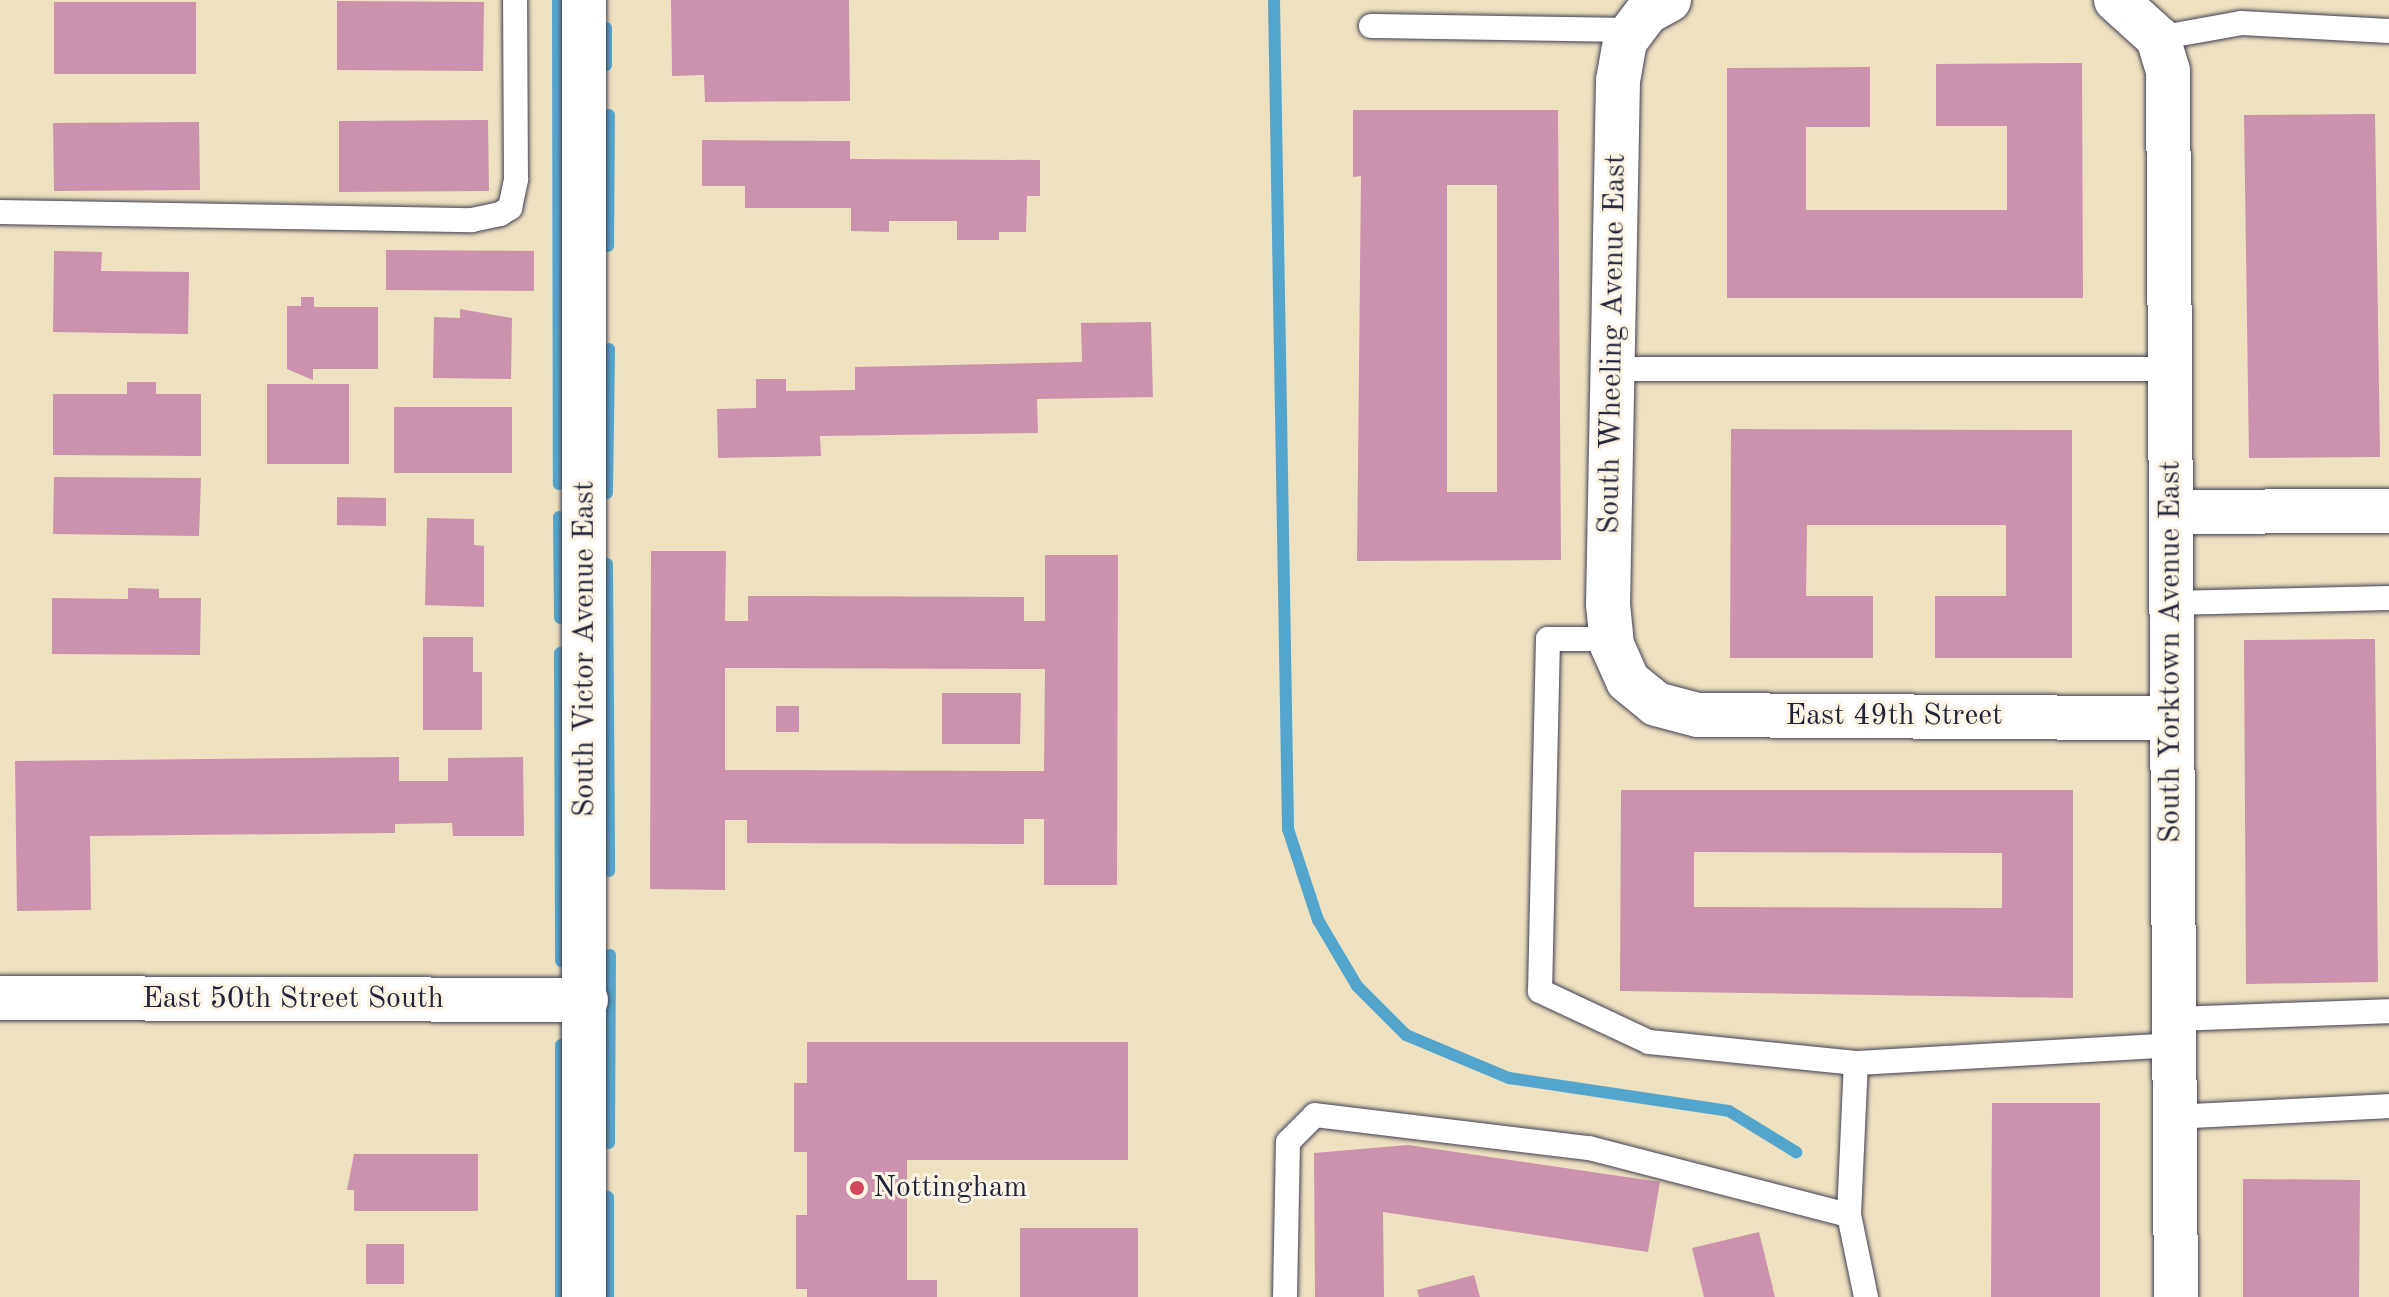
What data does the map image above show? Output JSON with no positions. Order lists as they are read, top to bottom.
{
  "streets": {
    "street": [
      "South Wheeling Avenue East",
      "South Victor Avenue East",
      "South Yorktown Avenue East",
      "East 49th Street",
      "East 50th Street South"
    ]
  },
  "crossings": [
    ["South Wheeling Avenue East", "East 49th Street"],
    ["South Victor Avenue East", "East 50th Street South"],
    ["South Yorktown Avenue East", "East 49th Street"]
  ],
  "places": ["Nottingham"]
}
